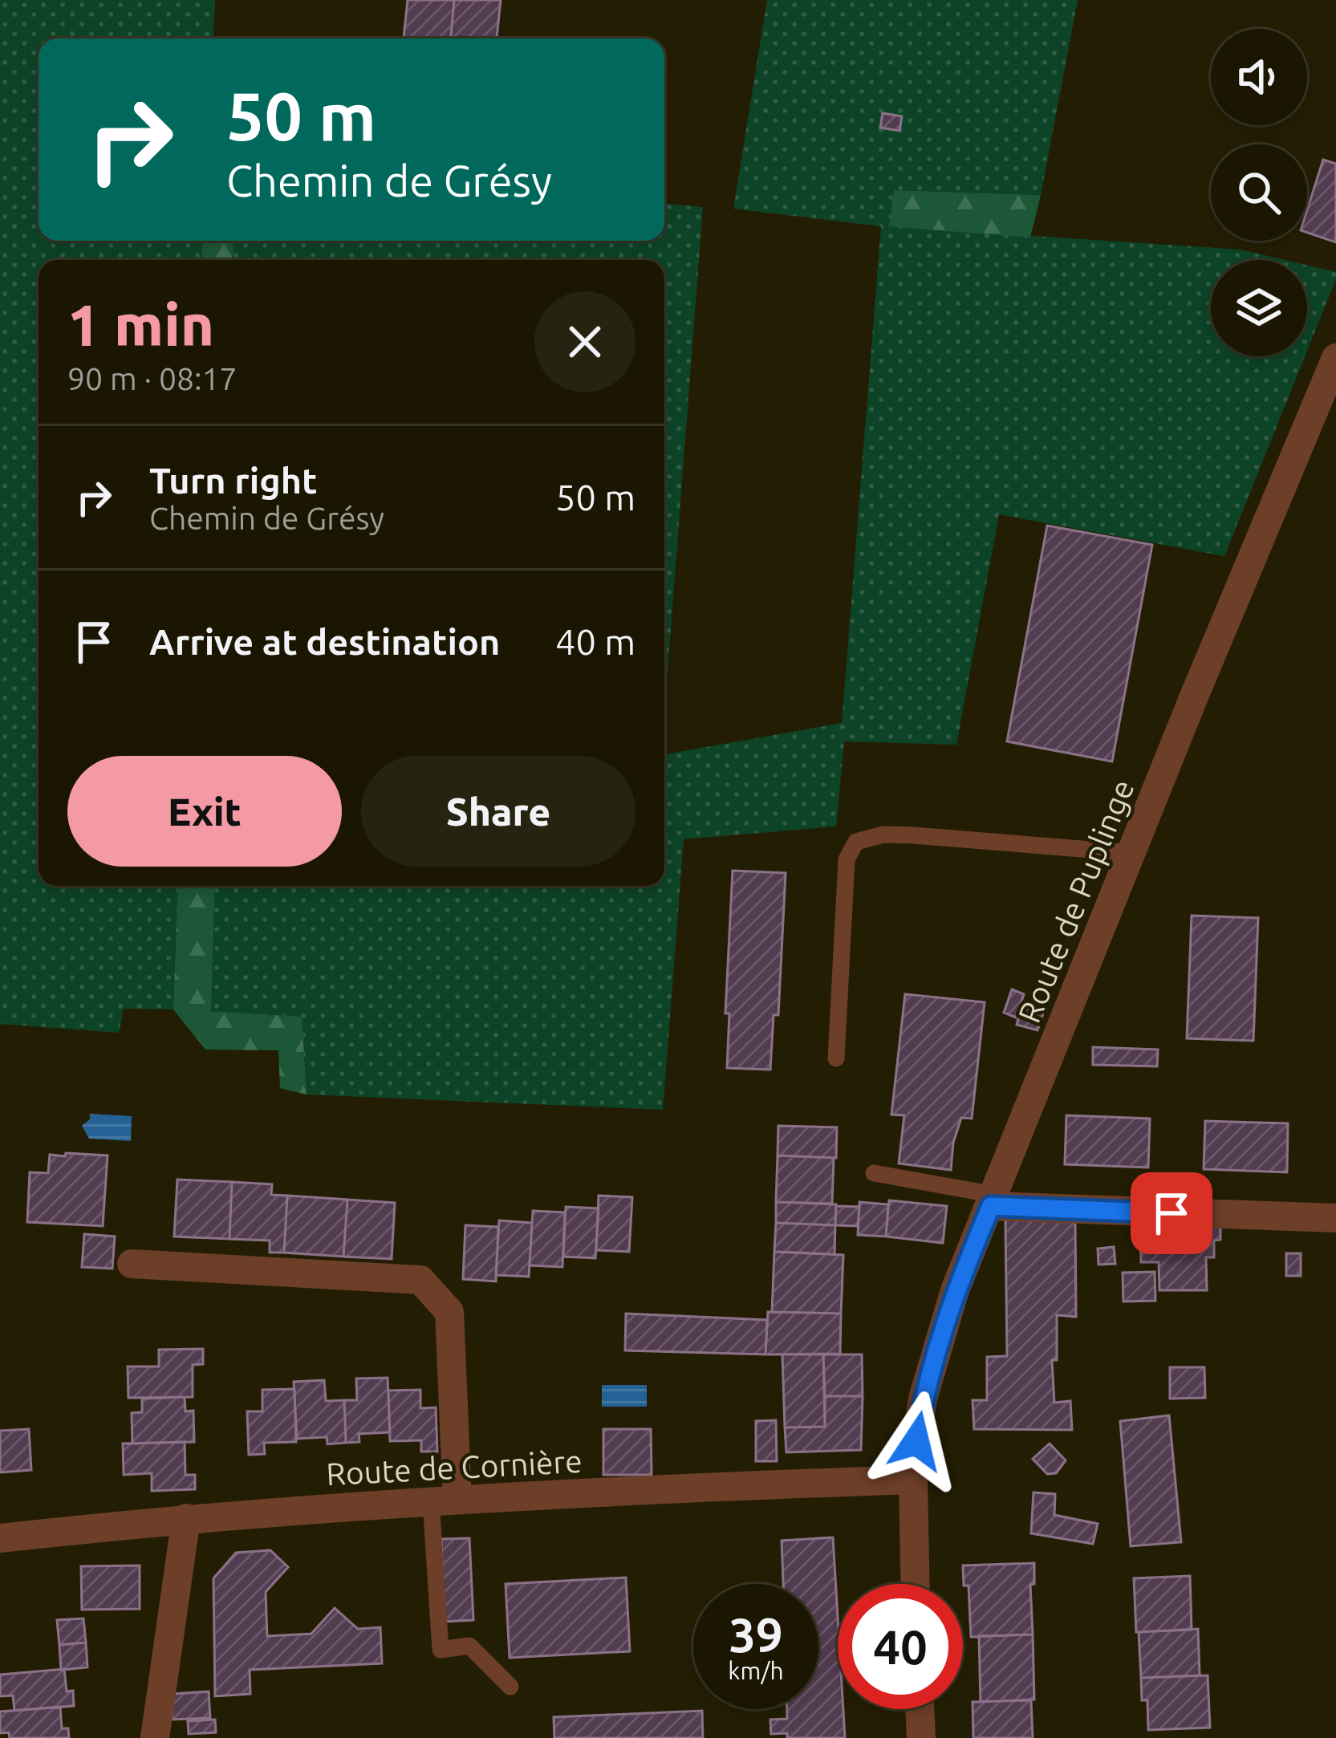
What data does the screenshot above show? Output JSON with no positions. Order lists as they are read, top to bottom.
{
  "streets": {
    "street": ["Route de Puplinge", "Route de Cornière"]
  },
  "crossings": [
    ["Route de Puplinge", "Route de Cornière"]
  ],
  "page": {
    "turn": ["50 m", "Chemin de Grésy"],
    "heading": ["1 min", "90 m · 08:17"],
    "list": [
      {
        "name": "Turn right",
        "note": "Chemin de Grésy",
        "value": "50 m"
      },
      {
        "name": "Arrive at destination",
        "value": "40 m"
      }
    ],
    "buttons": ["Exit", "Share"],
    "speed": "39 km/h",
    "limit": "40"
  }
}
